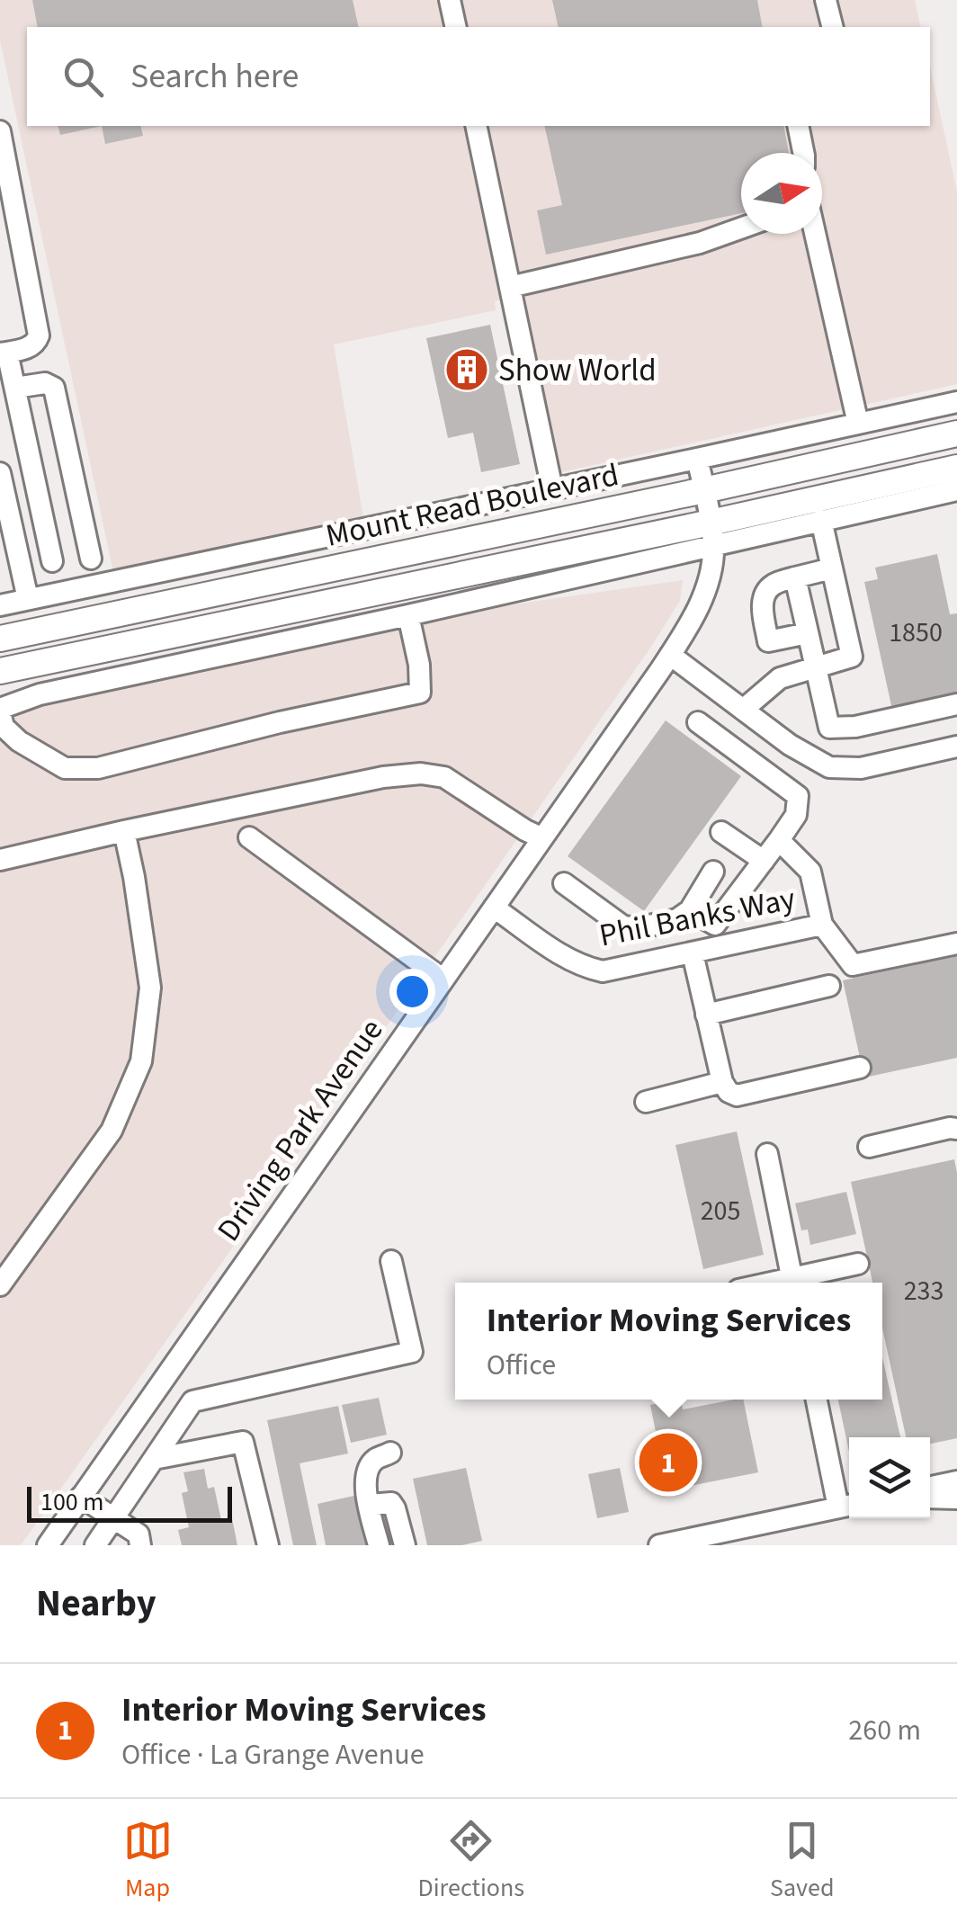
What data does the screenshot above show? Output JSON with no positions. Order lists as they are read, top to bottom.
{
  "streets": {
    "main road": ["Mount Read Boulevard"],
    "street": ["Phil Banks Way", "Driving Park Avenue"]
  },
  "crossings": [
    ["Mount Read Boulevard", "Driving Park Avenue"],
    ["Phil Banks Way", "Driving Park Avenue"]
  ],
  "places": {
    "building": ["Show World"]
  },
  "house_numbers": ["1850", "205", "233"],
  "scale_bar": "100 m",
  "north": "right",
  "page": {
    "search": "Search here",
    "popup": ["Interior Moving Services", "Office"],
    "pins": "1",
    "scale": "100 m",
    "heading": "Nearby",
    "list": [
      {
        "mark": "1",
        "name": "Interior Moving Services",
        "note": "Office · La Grange Avenue",
        "value": "260 m"
      }
    ],
    "nav": ["Map", "Directions", "Saved"]
  }
}
